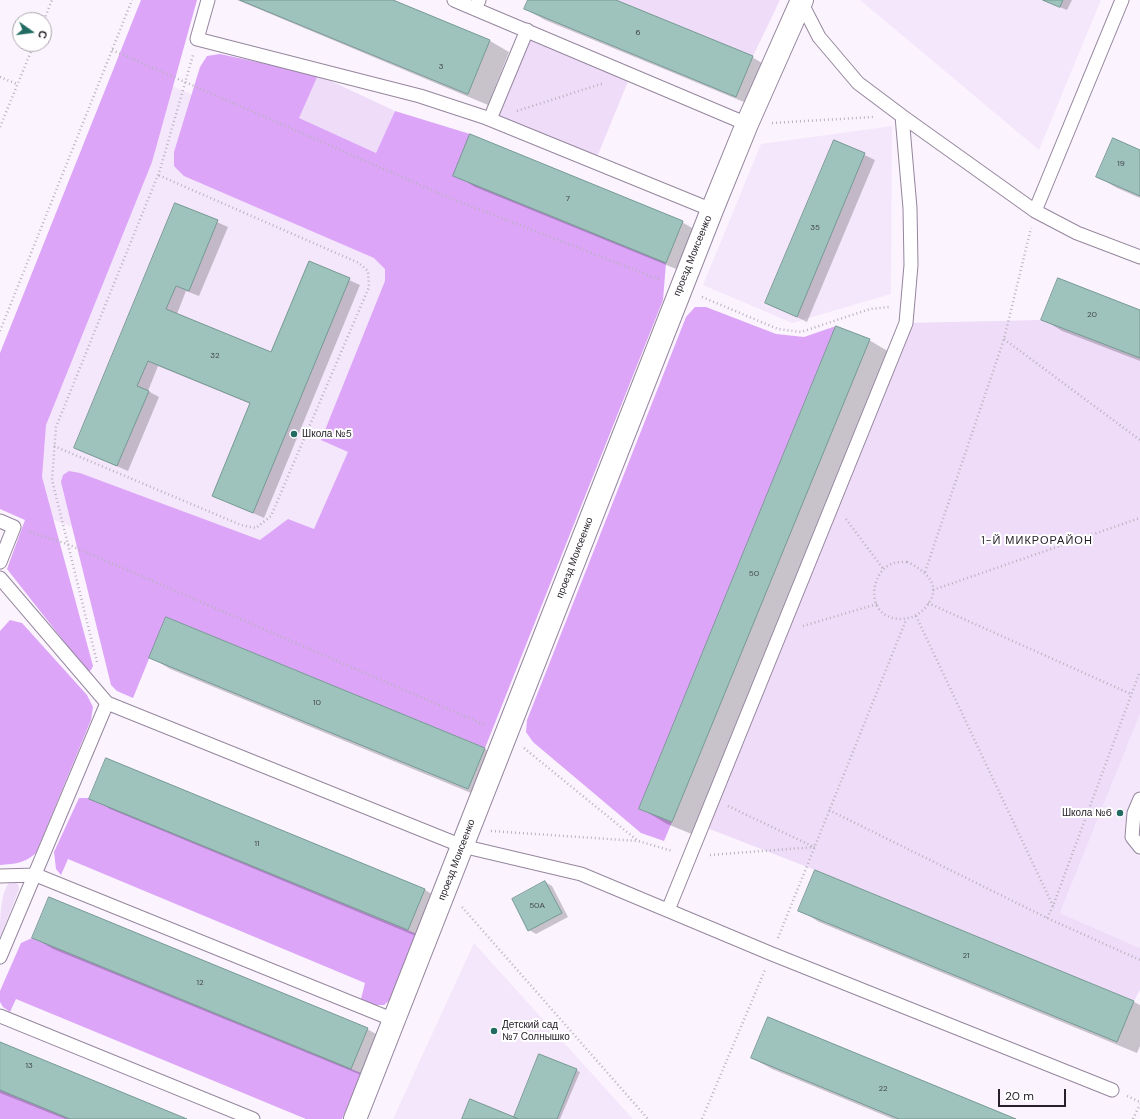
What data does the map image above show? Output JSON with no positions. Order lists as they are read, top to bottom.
{
  "streets": {
    "street": ["проезд Моисеенко"]
  },
  "districts": ["1-Й МИКРОРАЙОН"],
  "places": ["Школа №5", "Школа №6", "Детский сад №7 Солнышко"],
  "house_numbers": [
    "6",
    "3",
    "19",
    "7",
    "35",
    "20",
    "32",
    "50",
    "10",
    "11",
    "50А",
    "21",
    "12",
    "13",
    "22"
  ],
  "scale_bar": "20 m",
  "north": "right"
}
